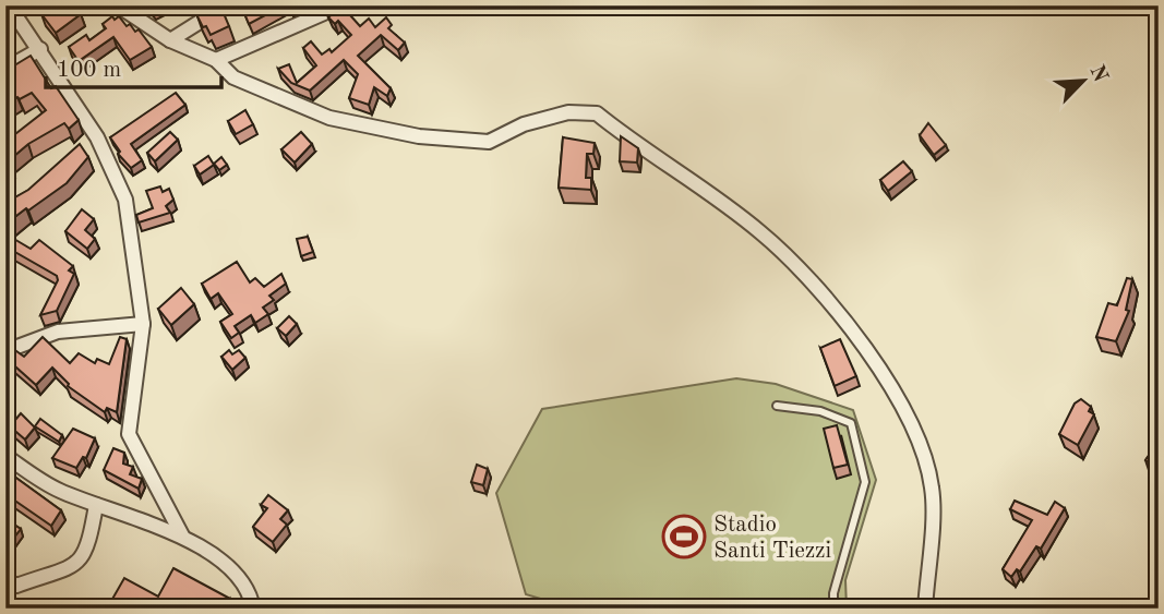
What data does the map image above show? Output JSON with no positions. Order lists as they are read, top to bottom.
{
  "places": {
    "sports": ["Stadio Santi Tiezzi"]
  },
  "scale_bar": "100 m",
  "north": "top right"
}
